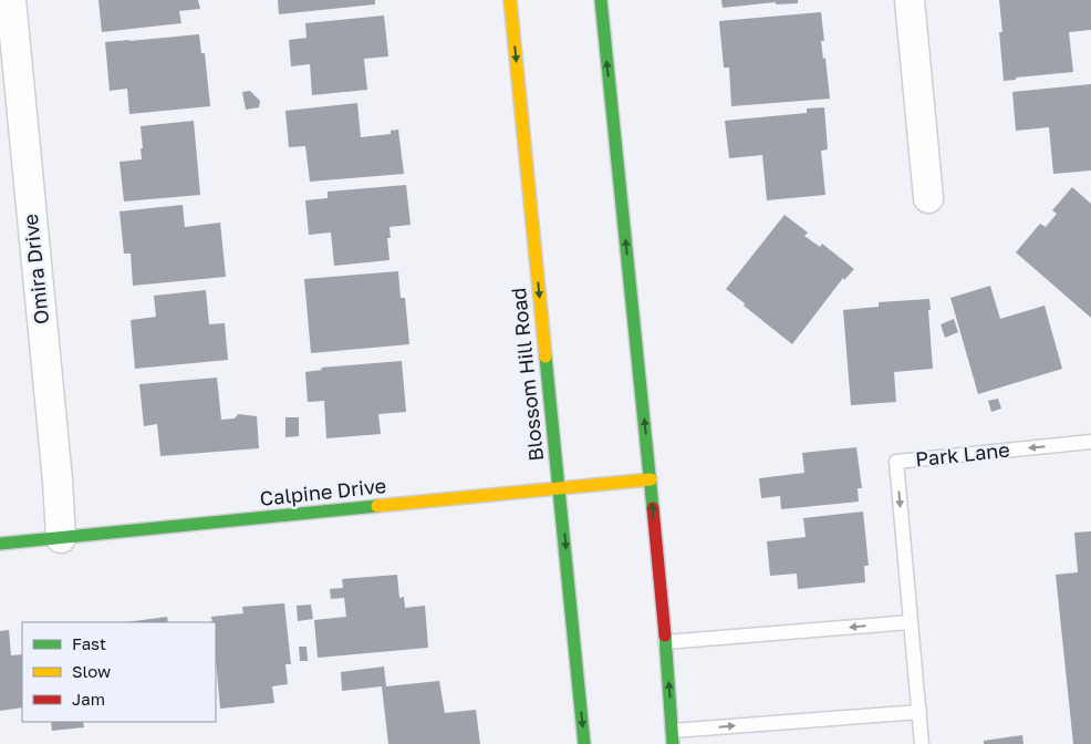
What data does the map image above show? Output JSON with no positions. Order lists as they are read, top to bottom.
{
  "streets": {
    "main road": ["Blossom Hill Road", "Calpine Drive"],
    "street": ["Omira Drive"],
    "lane": ["Park Lane"]
  },
  "crossings": [
    ["Omira Drive", "Calpine Drive"],
    ["Blossom Hill Road", "Calpine Drive"]
  ],
  "legend": ["Fast", "Slow", "Jam"]
}
